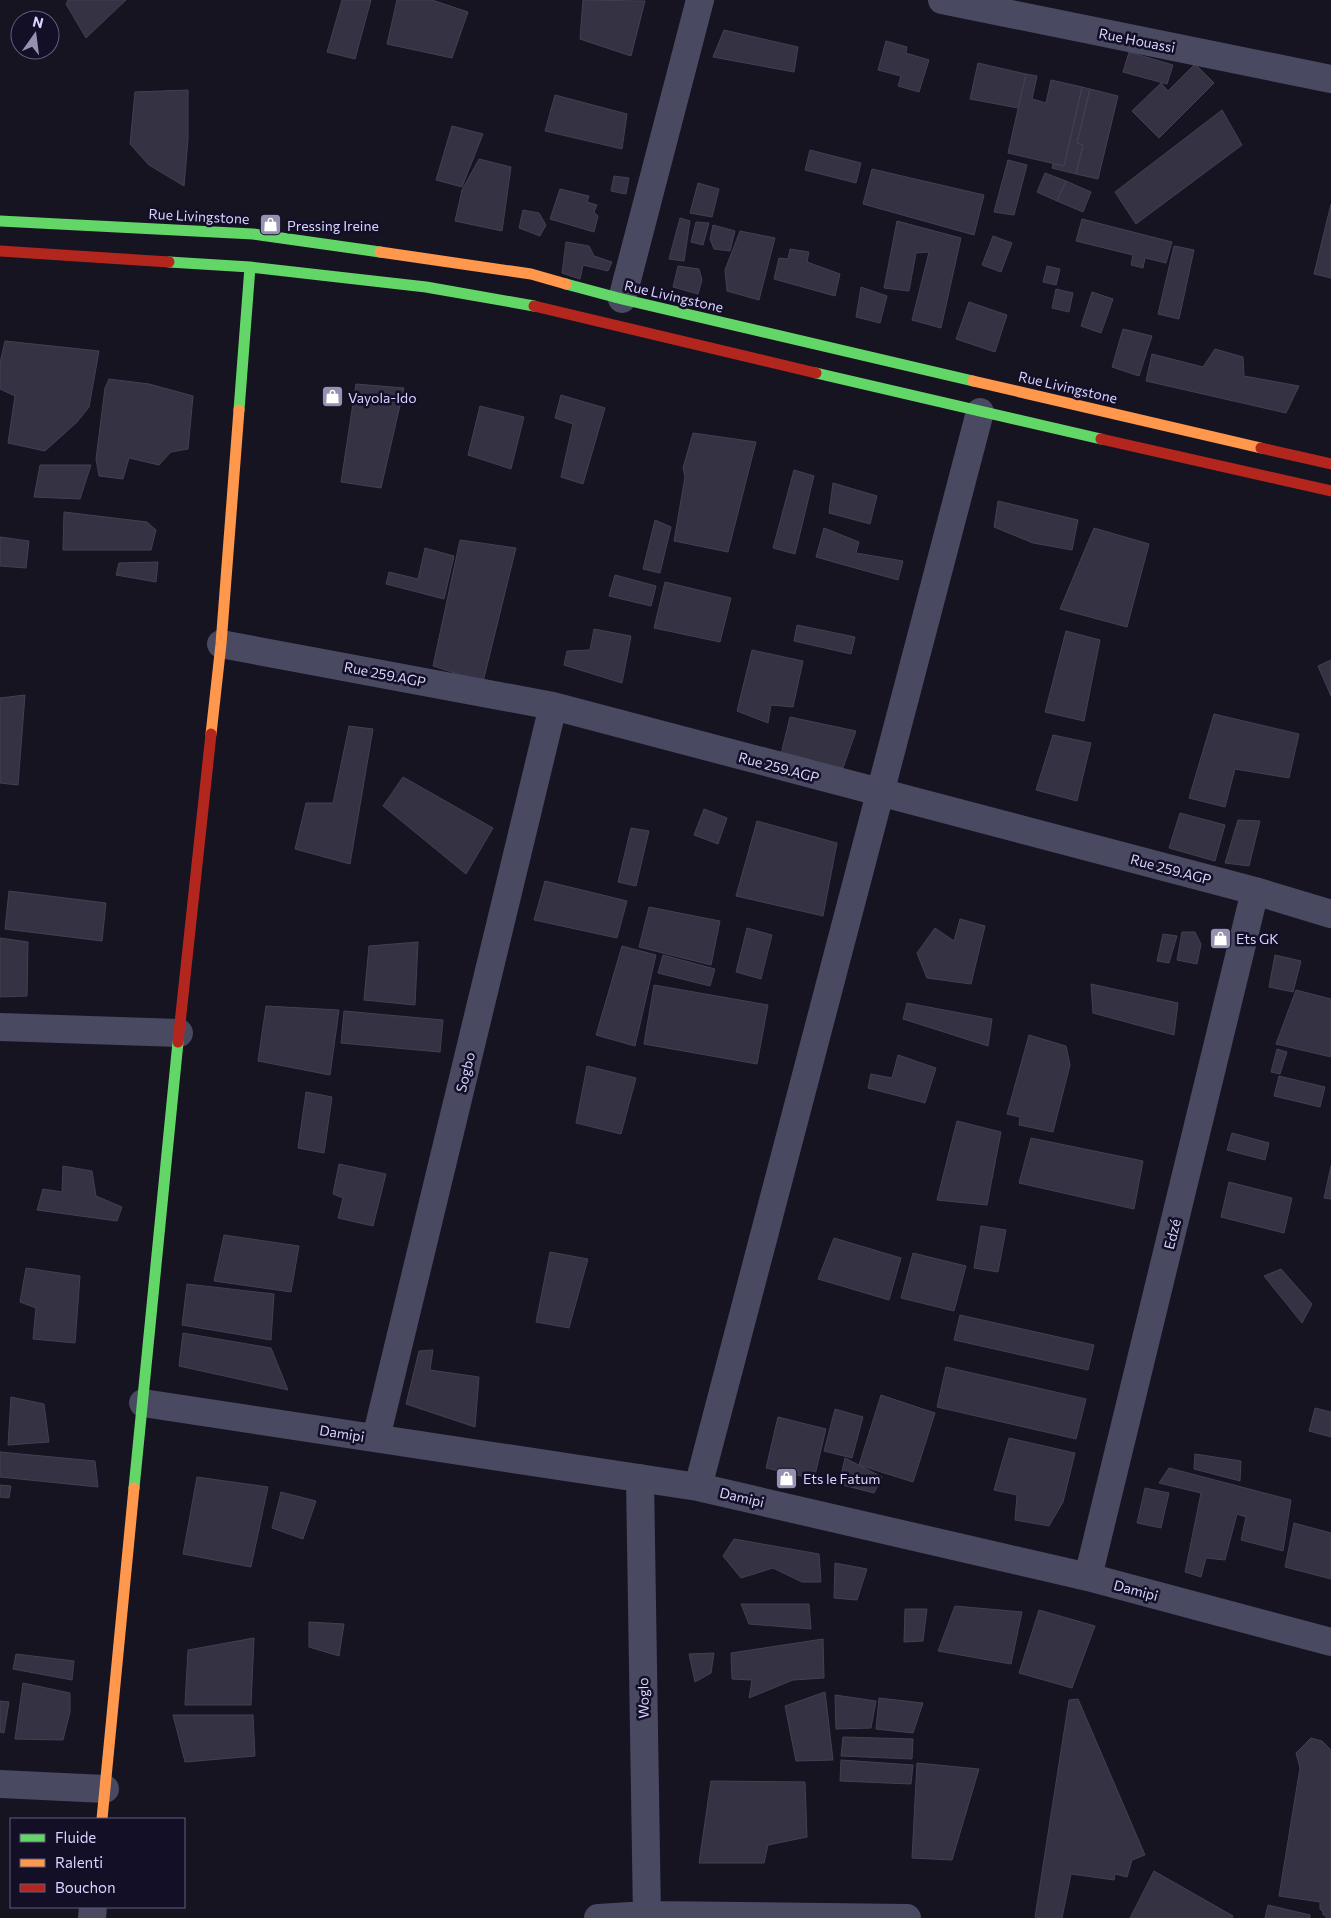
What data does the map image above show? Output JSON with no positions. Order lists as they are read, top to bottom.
{
  "streets": {
    "street": [
      "Rue Houassi",
      "Rue Livingstone",
      "Rue 259.AGP",
      "Sogbo",
      "Edzé",
      "Damipi",
      "Woglo"
    ]
  },
  "crossings": [
    ["Rue 259.AGP", "Sogbo"],
    ["Rue 259.AGP", "Edzé"],
    ["Sogbo", "Damipi"],
    ["Edzé", "Damipi"],
    ["Damipi", "Woglo"]
  ],
  "places": {
    "shop": [
      "Pressing Ireine",
      "Vayola-Ido",
      "Ets GK",
      "Ets le Fatum"
    ]
  },
  "legend": ["Fluide", "Ralenti", "Bouchon"],
  "north": "top"
}
